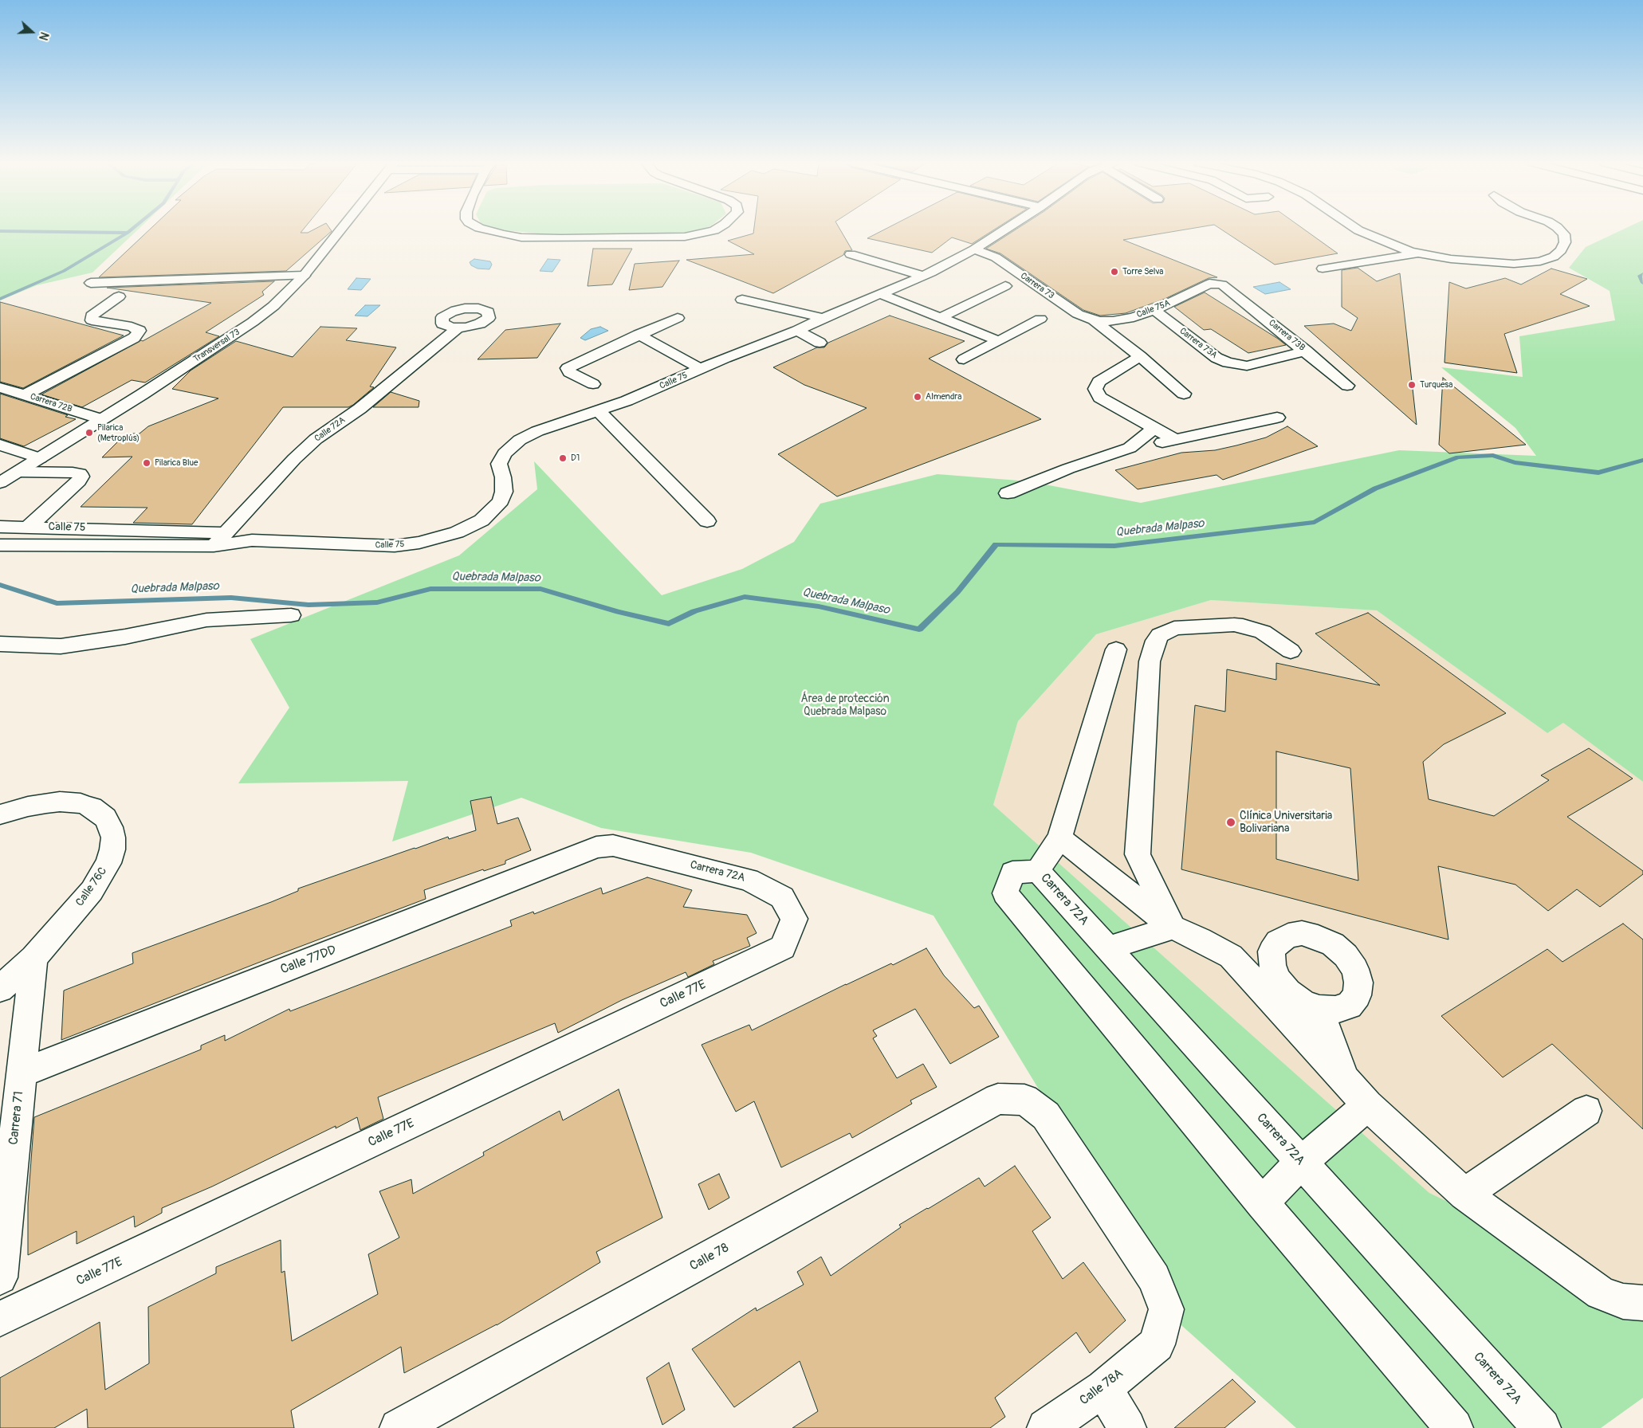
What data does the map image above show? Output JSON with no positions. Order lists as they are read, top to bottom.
{
  "streets": {
    "street": [
      "Carrera 73",
      "Calle 75A",
      "Carrera 73B",
      "Carrera 73A",
      "Transversal 73",
      "Calle 75",
      "Carrera 72B",
      "Calle 72A",
      "Carrera 72A",
      "Calle 76C",
      "Calle 77DD",
      "Calle 77E",
      "Carrera 71",
      "Calle 78",
      "Calle 78A"
    ]
  },
  "crossings": [
    ["Carrera 73", "Calle 75A"],
    ["Carrera 73", "Calle 75"],
    ["Calle 75A", "Carrera 73B"],
    ["Calle 75A", "Carrera 73A"],
    ["Carrera 73B", "Carrera 73A"],
    ["Transversal 73", "Carrera 72B"],
    ["Calle 75", "Calle 72A"],
    ["Carrera 72A", "Calle 77DD"],
    ["Carrera 72A", "Calle 77E"],
    ["Calle 76C", "Carrera 71"],
    ["Calle 77DD", "Carrera 71"],
    ["Calle 78", "Calle 78A"]
  ],
  "water": ["Quebrada Malpaso"],
  "parks": ["Área de protección Quebrada Malpaso"],
  "places": [
    "Torre Selva",
    "Turquesa",
    "Almendra",
    "Pilarica (Metroplús)",
    "D1",
    "Pilarica Blue",
    "Clínica Universitaria Bolivariana"
  ],
  "north": "right"
}
